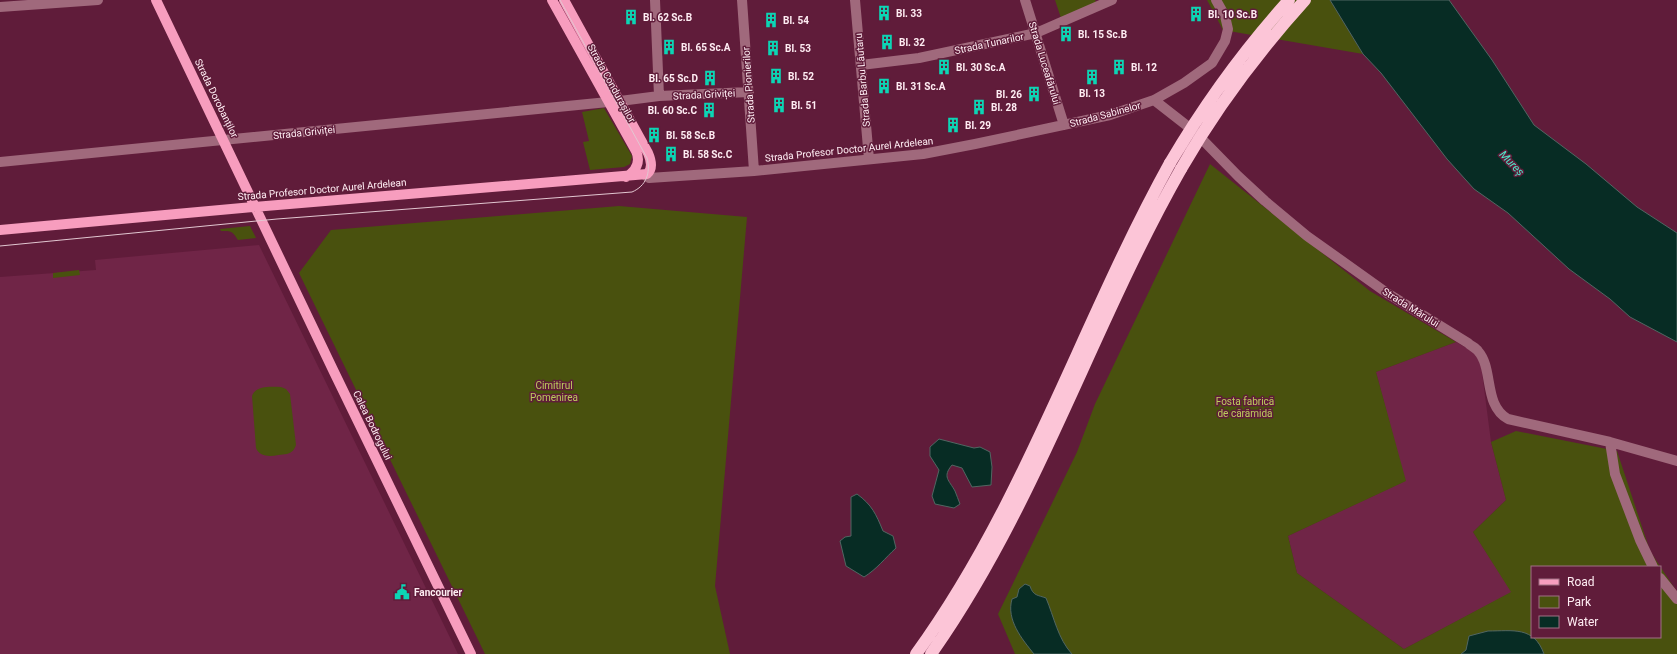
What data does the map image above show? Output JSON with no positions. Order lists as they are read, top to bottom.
{
  "streets": {
    "main road": [
      "Strada Condurașilor",
      "Strada Dorobanților",
      "Strada Profesor Doctor Aurel Ardelean",
      "Calea Bodrogului"
    ],
    "street": [
      "Strada Tunarilor",
      "Strada Luceafărului",
      "Strada Barbu Lăutaru",
      "Strada Pionierilor",
      "Strada Griviței",
      "Strada Sabinelor",
      "Strada Mărului"
    ]
  },
  "crossings": [
    ["Strada Tunarilor", "Strada Luceafărului"],
    ["Strada Tunarilor", "Strada Barbu Lăutaru"],
    ["Strada Luceafărului", "Strada Sabinelor"],
    ["Strada Luceafărului", "Strada Profesor Doctor Aurel Ardelean"],
    ["Strada Barbu Lăutaru", "Strada Profesor Doctor Aurel Ardelean"],
    ["Strada Condurașilor", "Strada Griviței"],
    ["Strada Condurașilor", "Strada Profesor Doctor Aurel Ardelean"],
    ["Strada Pionierilor", "Strada Griviței"],
    ["Strada Pionierilor", "Strada Profesor Doctor Aurel Ardelean"],
    ["Strada Griviței", "Strada Dorobanților"],
    ["Strada Dorobanților", "Strada Profesor Doctor Aurel Ardelean"],
    ["Strada Dorobanților", "Calea Bodrogului"],
    ["Strada Sabinelor", "Strada Profesor Doctor Aurel Ardelean"],
    ["Strada Sabinelor", "Strada Mărului"],
    ["Strada Profesor Doctor Aurel Ardelean", "Calea Bodrogului"]
  ],
  "water": ["Mureș"],
  "parks": ["Cimitirul Pomenirea", "Fosta fabrică de cărămidă"],
  "places": {
    "building": [
      "Bl. 33",
      "Bl. 10 Sc.B",
      "Bl. 62 Sc.B",
      "Bl. 54",
      "Bl. 15 Sc.B",
      "Bl. 32",
      "Bl. 65 Sc.A",
      "Bl. 53",
      "Bl. 30 Sc.A",
      "Bl. 12",
      "Bl. 52",
      "Bl. 13",
      "Bl. 65 Sc.D",
      "Bl. 31 Sc.A",
      "Bl. 26",
      "Bl. 51",
      "Bl. 28",
      "Bl. 60 Sc.C",
      "Bl. 29",
      "Bl. 58 Sc.B",
      "Bl. 58 Sc.C"
    ],
    "public building": ["Fancourier"]
  },
  "legend": ["Road", "Park", "Water"]
}
